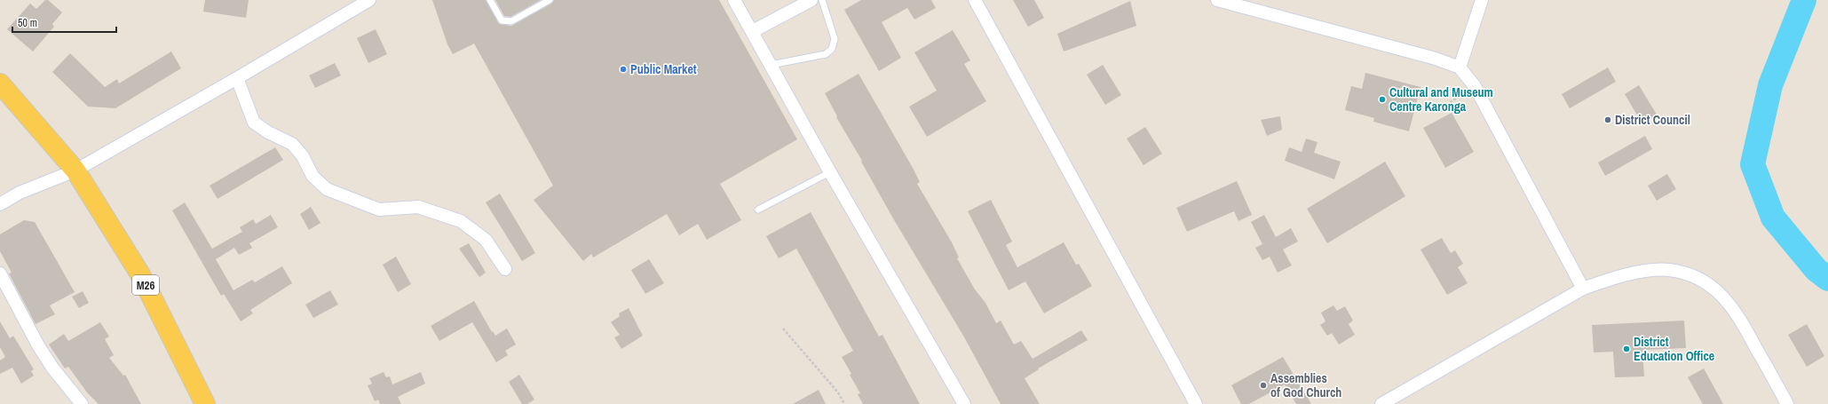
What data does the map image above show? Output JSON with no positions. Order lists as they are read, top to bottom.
{
  "streets": {
    "main road": ["M26"]
  },
  "places": [
    "Public Market",
    "Cultural and Museum Centre Karonga",
    "District Council",
    "District Education Office",
    "Assemblies of God Church"
  ],
  "scale_bar": "50 m"
}
